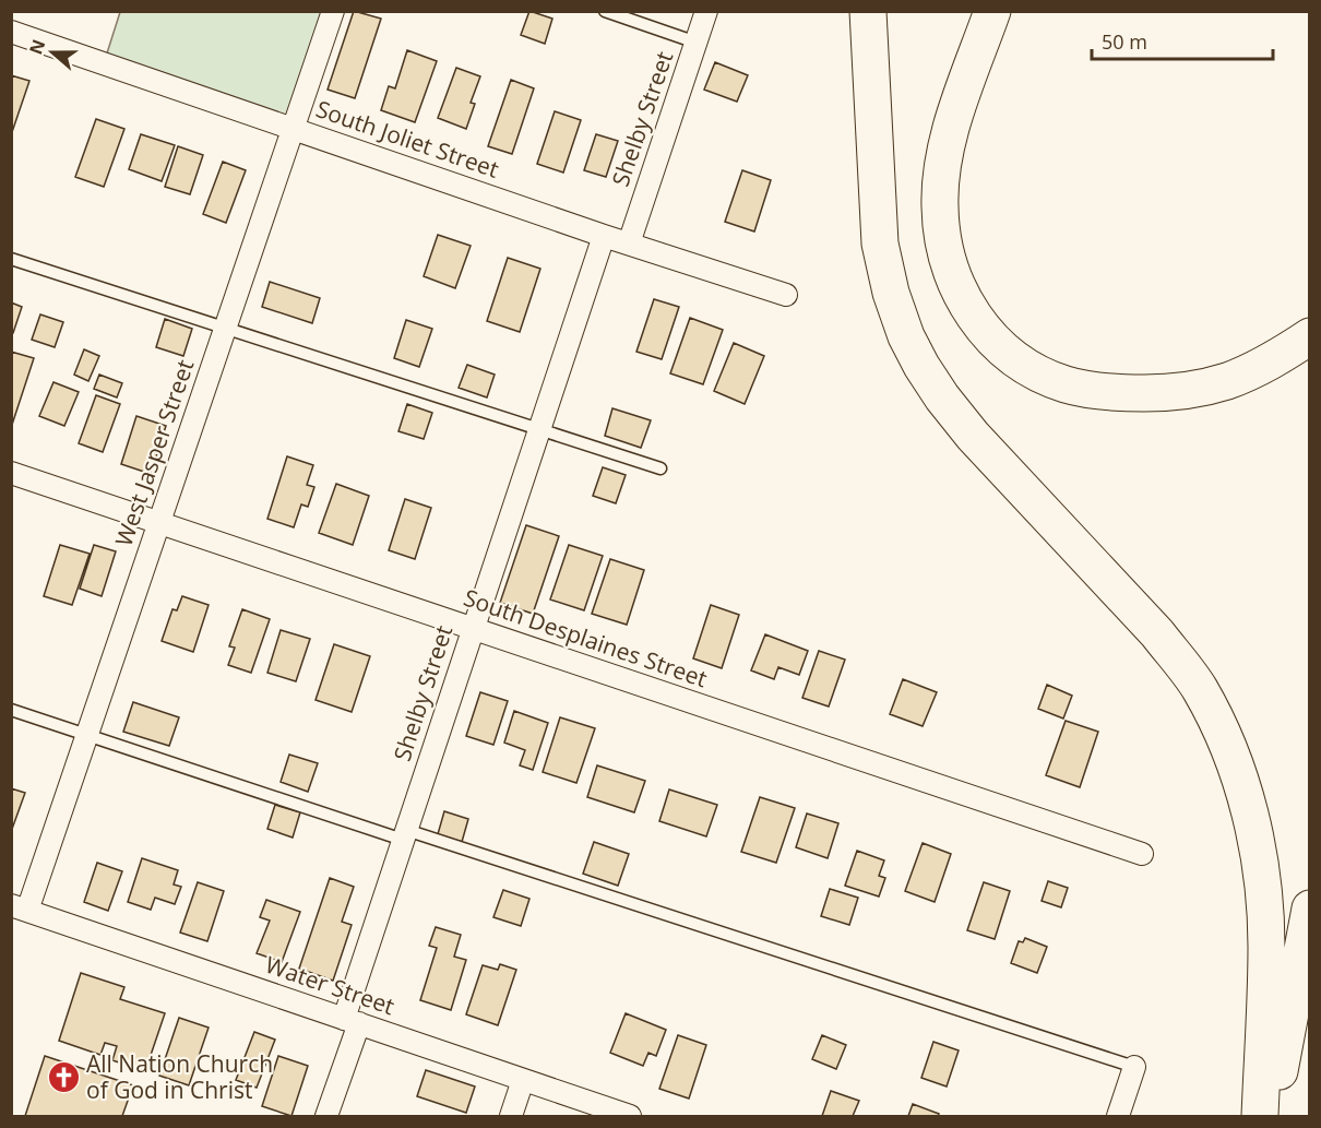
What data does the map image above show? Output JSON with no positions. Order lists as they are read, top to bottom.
{
  "streets": {
    "street": [
      "Shelby Street",
      "South Joliet Street",
      "West Jasper Street",
      "South Desplaines Street",
      "Water Street"
    ]
  },
  "crossings": [
    ["Shelby Street", "South Joliet Street"],
    ["Shelby Street", "South Desplaines Street"],
    ["Shelby Street", "Water Street"],
    ["South Joliet Street", "West Jasper Street"],
    ["West Jasper Street", "South Desplaines Street"],
    ["West Jasper Street", "Water Street"]
  ],
  "places": {
    "church": ["All Nation Church of God in Christ"]
  },
  "scale_bar": "50 m",
  "north": "left"
}
